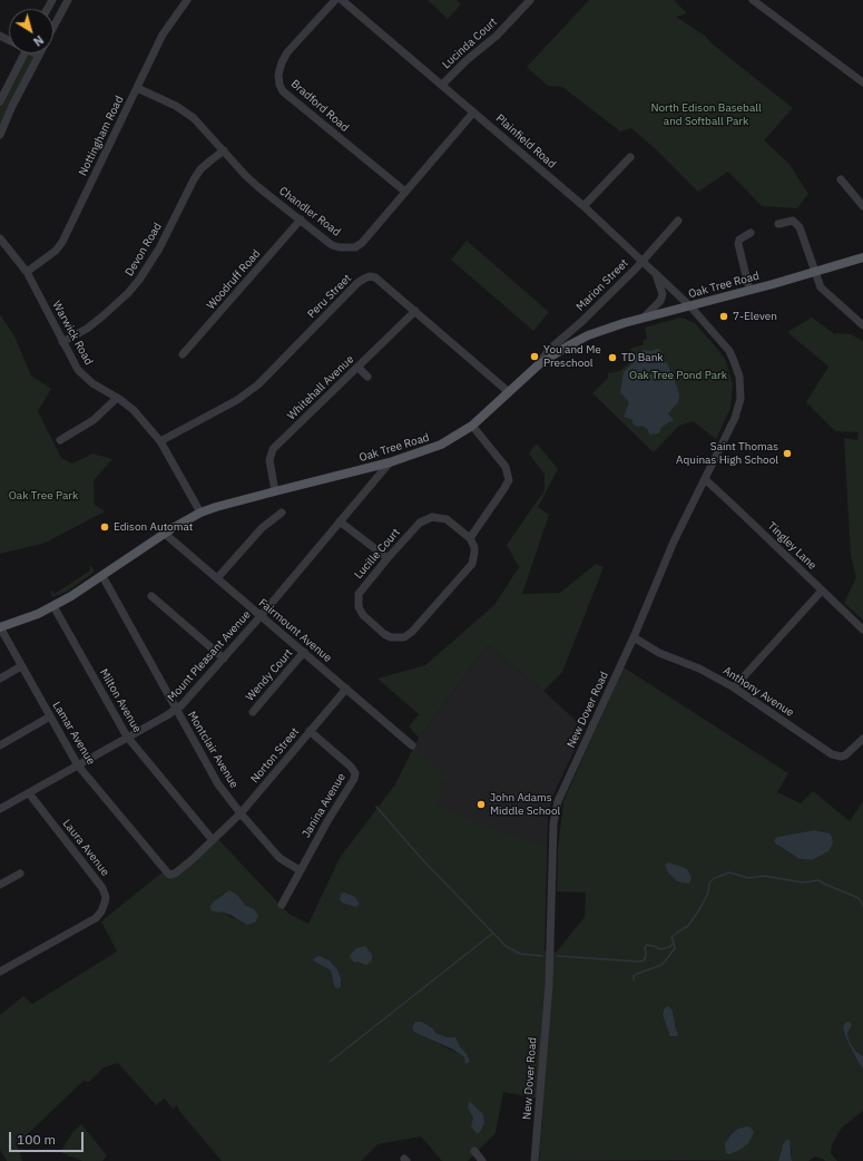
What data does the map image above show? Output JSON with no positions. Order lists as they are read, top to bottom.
{
  "streets": {
    "main road": ["Oak Tree Road"],
    "street": [
      "Lucinda Court",
      "Bradford Road",
      "Nottingham Road",
      "Plainfield Road",
      "Chandler Road",
      "Devon Road",
      "Woodruff Road",
      "Marion Street",
      "Peru Street",
      "Warwick Road",
      "Whitehall Avenue",
      "Tingley Lane",
      "Lucille Court",
      "Fairmount Avenue",
      "Mount Pleasant Avenue",
      "Wendy Court",
      "Anthony Avenue",
      "Milton Avenue",
      "New Dover Road",
      "Lamar Avenue",
      "Montclair Avenue",
      "Norton Street",
      "Janina Avenue",
      "Laura Avenue"
    ]
  },
  "crossings": [
    ["Lucinda Court", "Plainfield Road"],
    ["Bradford Road", "Chandler Road"],
    ["Nottingham Road", "Chandler Road"],
    ["Nottingham Road", "Warwick Road"],
    ["Plainfield Road", "Chandler Road"],
    ["Plainfield Road", "Marion Street"],
    ["Plainfield Road", "Oak Tree Road"],
    ["Plainfield Road", "New Dover Road"],
    ["Chandler Road", "Devon Road"],
    ["Chandler Road", "Woodruff Road"],
    ["Devon Road", "Warwick Road"],
    ["Marion Street", "Oak Tree Road"],
    ["Oak Tree Road", "Peru Street"],
    ["Oak Tree Road", "Warwick Road"],
    ["Oak Tree Road", "Whitehall Avenue"],
    ["Oak Tree Road", "Fairmount Avenue"],
    ["Oak Tree Road", "Mount Pleasant Avenue"],
    ["Oak Tree Road", "Milton Avenue"],
    ["Oak Tree Road", "New Dover Road"],
    ["Oak Tree Road", "Lamar Avenue"],
    ["Oak Tree Road", "Montclair Avenue"],
    ["Peru Street", "Warwick Road"],
    ["Peru Street", "Whitehall Avenue"],
    ["Tingley Lane", "New Dover Road"],
    ["Fairmount Avenue", "Mount Pleasant Avenue"],
    ["Fairmount Avenue", "Wendy Court"],
    ["Fairmount Avenue", "Norton Street"],
    ["Mount Pleasant Avenue", "Milton Avenue"],
    ["Mount Pleasant Avenue", "Lamar Avenue"],
    ["Mount Pleasant Avenue", "Montclair Avenue"],
    ["Mount Pleasant Avenue", "Laura Avenue"],
    ["Anthony Avenue", "New Dover Road"],
    ["Milton Avenue", "Norton Street"],
    ["Lamar Avenue", "Norton Street"],
    ["Montclair Avenue", "Norton Street"],
    ["Montclair Avenue", "Janina Avenue"],
    ["Norton Street", "Janina Avenue"]
  ],
  "parks": ["North Edison Baseball and Softball Park", "Oak Tree Pond Park", "Oak Tree Park"],
  "places": [
    "7-Eleven",
    "You and Me Preschool",
    "TD Bank",
    "Saint Thomas Aquinas High School",
    "Edison Automat",
    "John Adams Middle School"
  ],
  "scale_bar": "100 m",
  "north": "bottom right"
}
